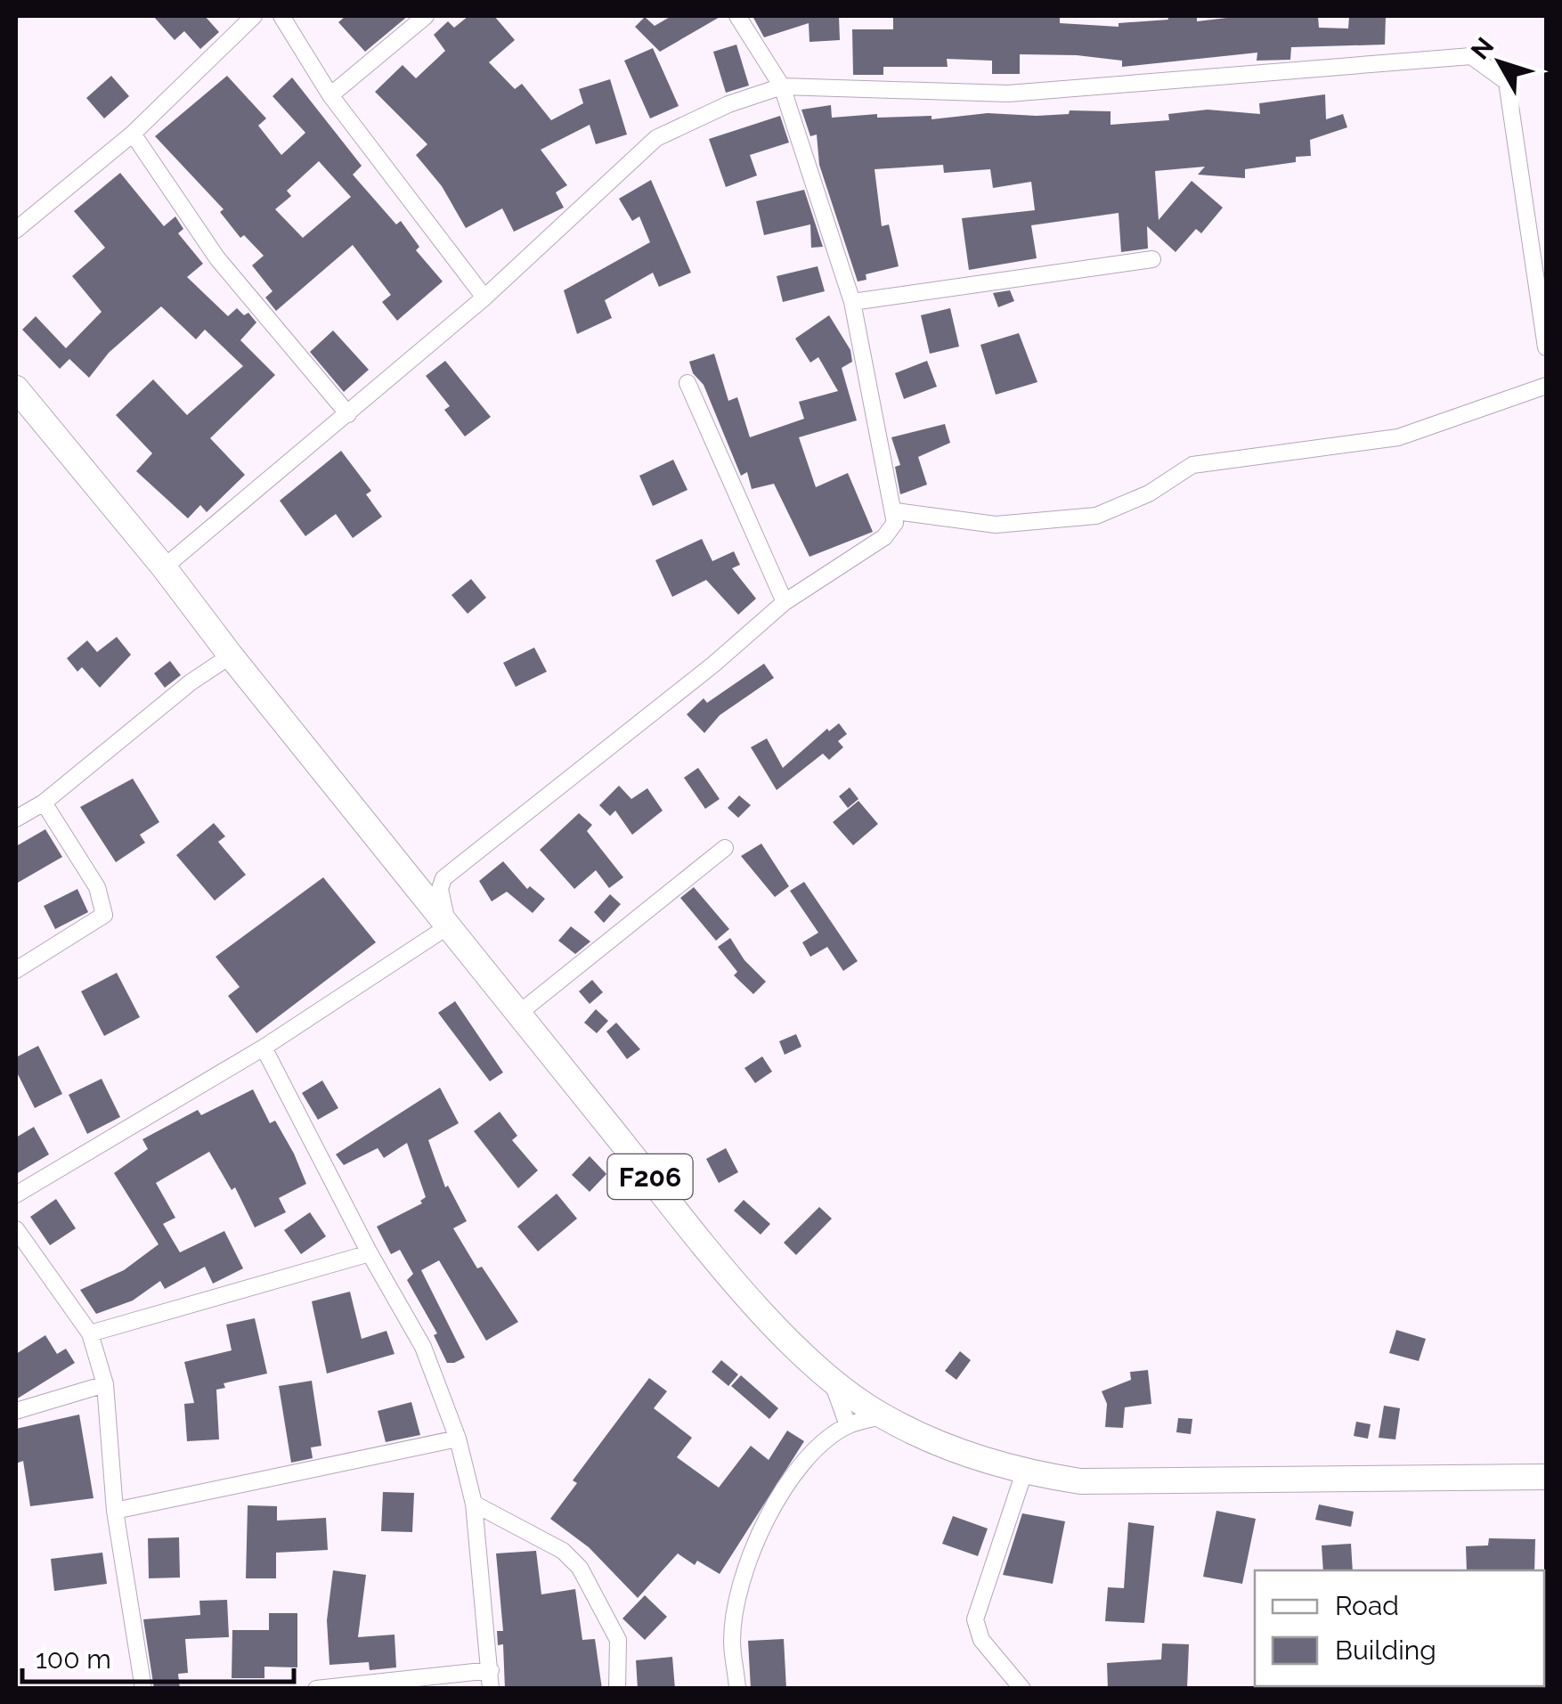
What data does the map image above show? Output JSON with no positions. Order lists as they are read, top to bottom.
{
  "streets": {
    "main road": ["F206"]
  },
  "legend": ["Road", "Building"],
  "scale_bar": "100 m",
  "north": "top left"
}
